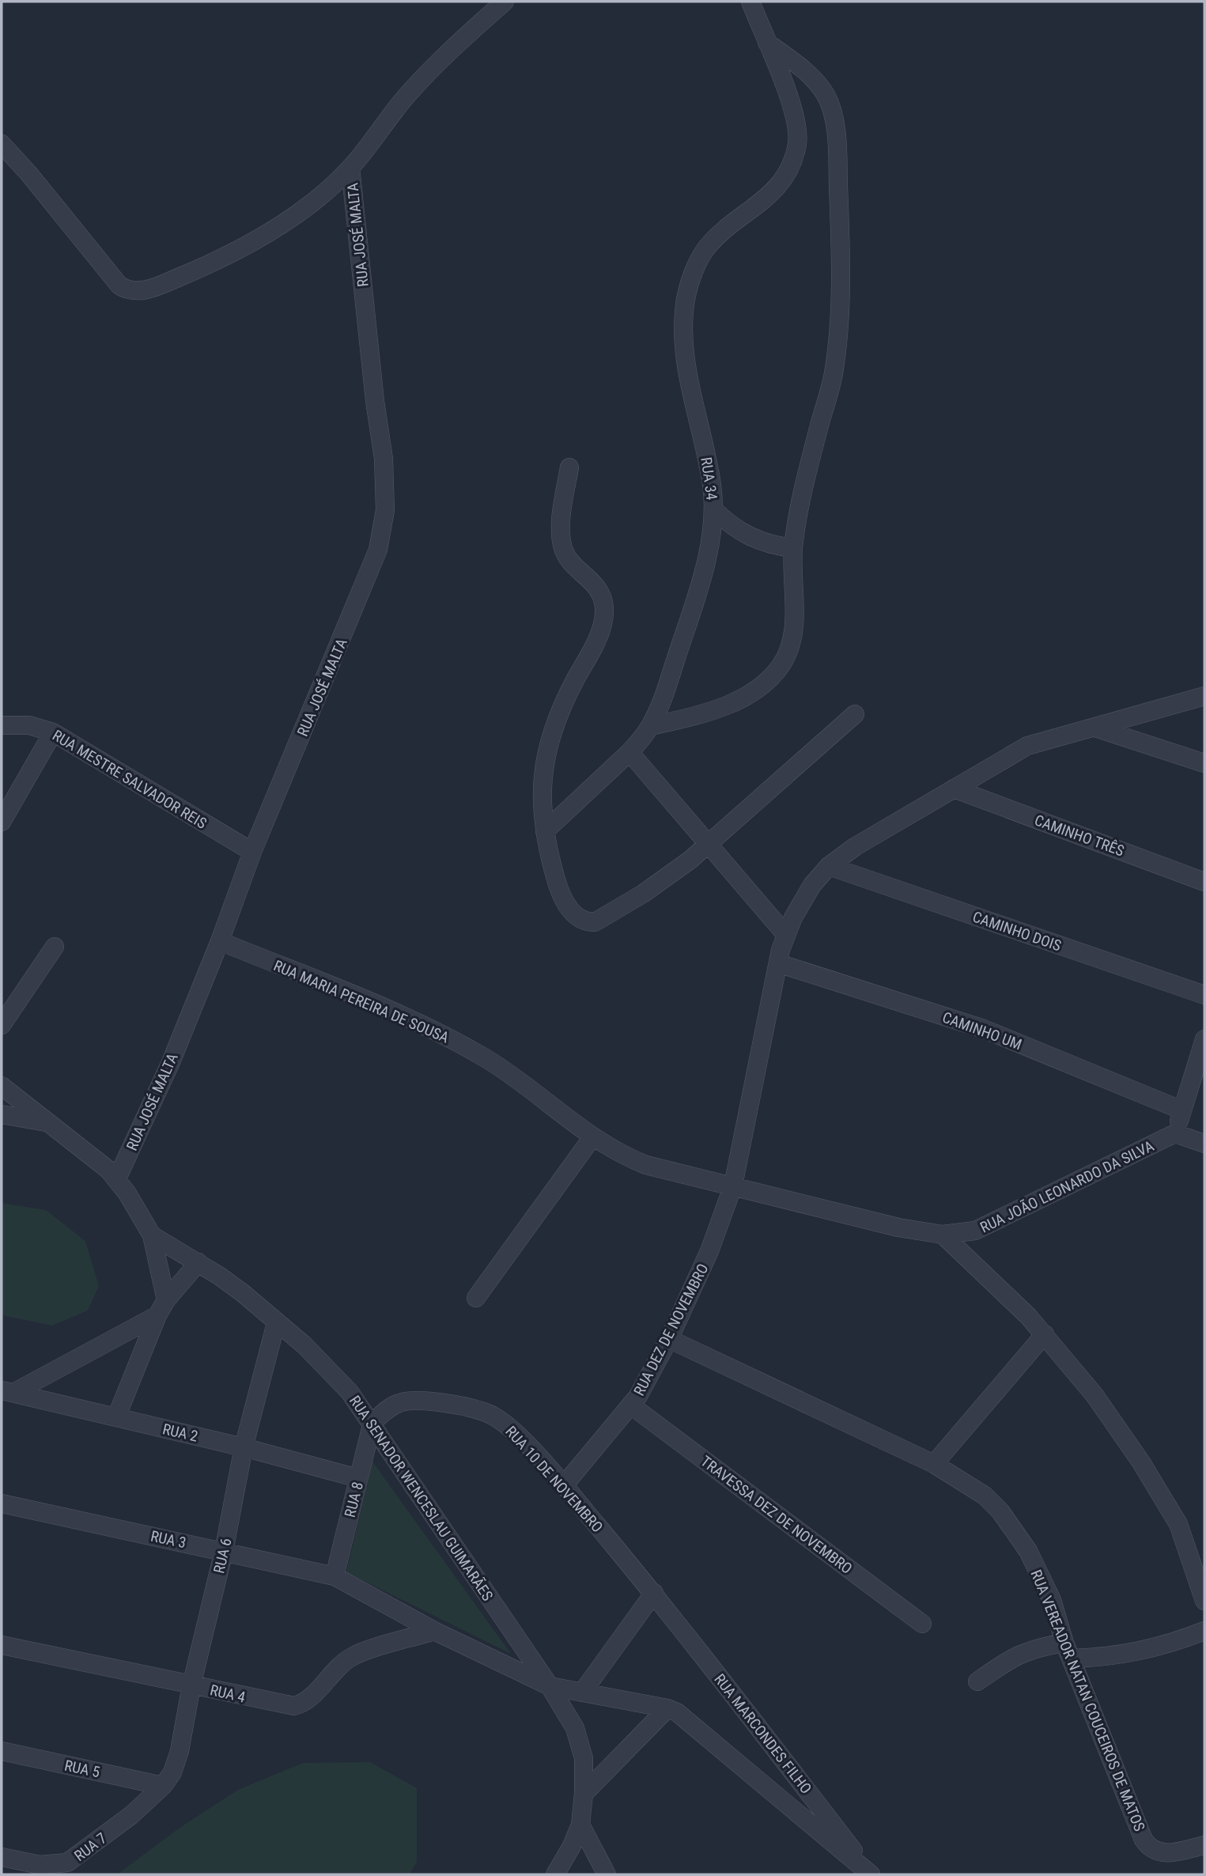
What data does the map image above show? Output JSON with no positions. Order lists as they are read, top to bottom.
{
  "streets": {
    "street": [
      "RUA JOSÉ MALTA",
      "RUA 34",
      "RUA MESTRE SALVADOR REIS",
      "CAMINHO TRÊS",
      "CAMINHO DOIS",
      "RUA MARIA PEREIRA DE SOUSA",
      "CAMINHO UM",
      "RUA JOÃO LEONARDO DA SILVA",
      "RUA DEZ DE NOVEMBRO",
      "RUA 2",
      "RUA 10 DE NOVEMBRO",
      "RUA SENADOR WENCESLAU GUIMARÃES",
      "RUA 8",
      "TRAVESSA DEZ DE NOVEMBRO",
      "RUA 3",
      "RUA 6",
      "RUA 4",
      "RUA VEREADOR NATAN COUCEIROS DE MATOS",
      "RUA MARCONDES FILHO",
      "RUA 5",
      "RUA 7"
    ]
  },
  "crossings": [
    ["RUA JOSÉ MALTA", "RUA MESTRE SALVADOR REIS"],
    ["RUA JOSÉ MALTA", "RUA MARIA PEREIRA DE SOUSA"],
    ["CAMINHO TRÊS", "RUA DEZ DE NOVEMBRO"],
    ["CAMINHO DOIS", "RUA DEZ DE NOVEMBRO"],
    ["RUA MARIA PEREIRA DE SOUSA", "RUA JOÃO LEONARDO DA SILVA"],
    ["RUA MARIA PEREIRA DE SOUSA", "RUA DEZ DE NOVEMBRO"],
    ["CAMINHO UM", "RUA DEZ DE NOVEMBRO"],
    ["RUA JOÃO LEONARDO DA SILVA", "RUA DEZ DE NOVEMBRO"],
    ["RUA DEZ DE NOVEMBRO", "RUA 10 DE NOVEMBRO"],
    ["RUA DEZ DE NOVEMBRO", "TRAVESSA DEZ DE NOVEMBRO"],
    ["RUA DEZ DE NOVEMBRO", "RUA VEREADOR NATAN COUCEIROS DE MATOS"],
    ["RUA 2", "RUA 8"],
    ["RUA 2", "RUA 6"],
    ["RUA 10 DE NOVEMBRO", "RUA SENADOR WENCESLAU GUIMARÃES"],
    ["RUA 10 DE NOVEMBRO", "RUA 8"],
    ["RUA 10 DE NOVEMBRO", "RUA MARCONDES FILHO"],
    ["RUA SENADOR WENCESLAU GUIMARÃES", "RUA 8"],
    ["RUA SENADOR WENCESLAU GUIMARÃES", "RUA 3"],
    ["RUA SENADOR WENCESLAU GUIMARÃES", "RUA 6"],
    ["RUA 8", "RUA 3"],
    ["RUA 3", "RUA 6"],
    ["RUA 3", "RUA 4"],
    ["RUA 6", "RUA 4"],
    ["RUA 6", "RUA 5"],
    ["RUA 6", "RUA 7"],
    ["RUA 5", "RUA 7"]
  ]
}
